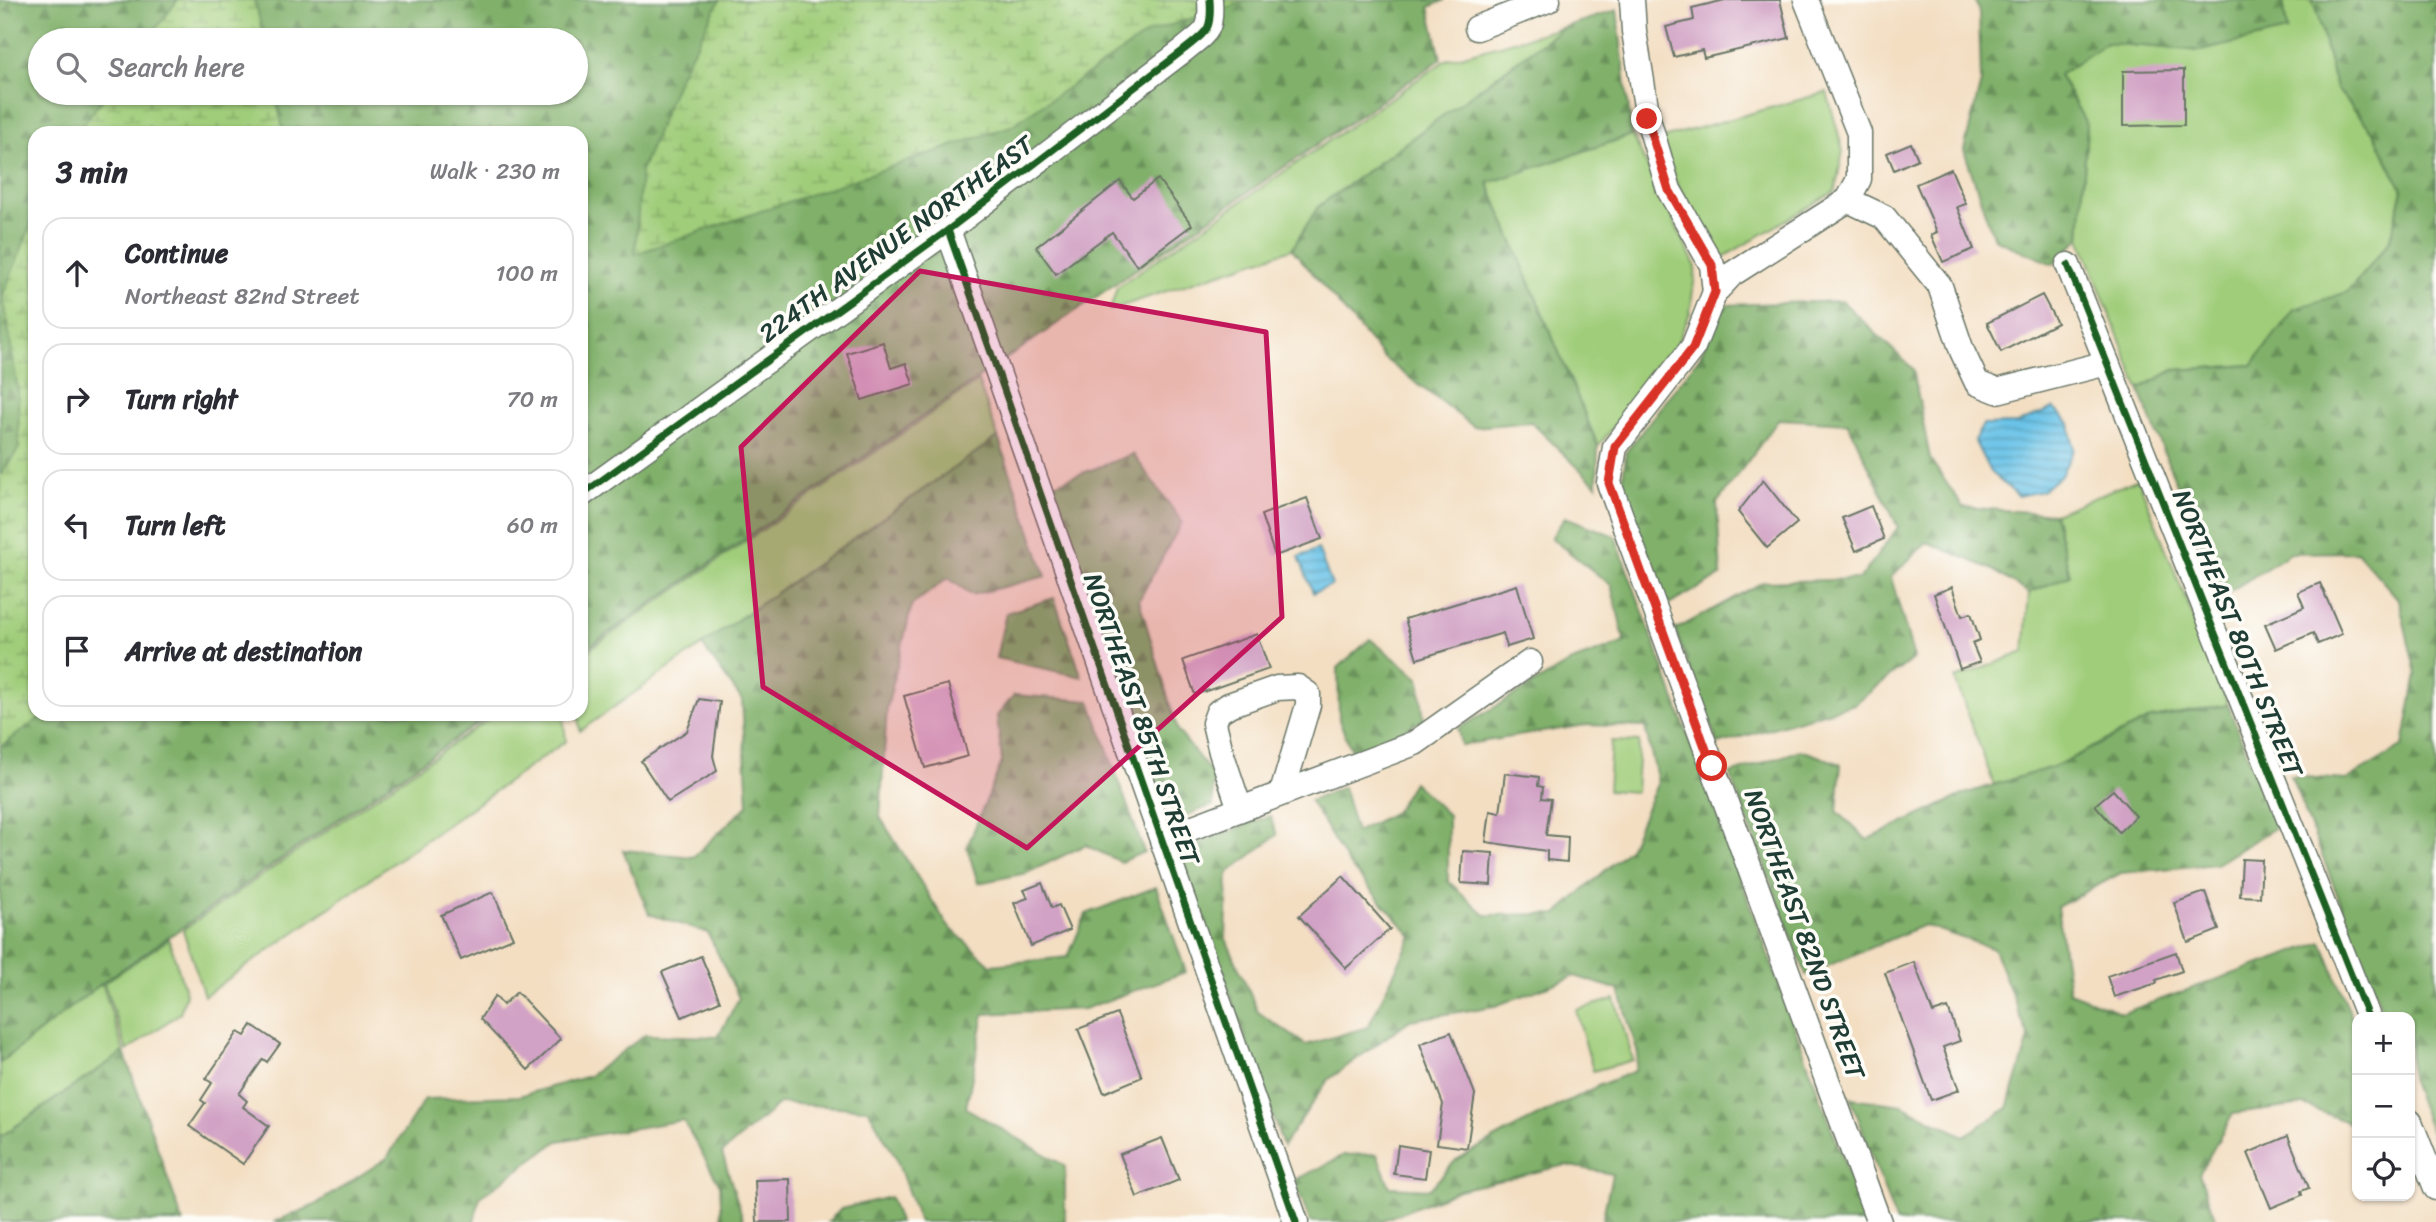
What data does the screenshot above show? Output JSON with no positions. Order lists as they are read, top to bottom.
{
  "streets": {
    "street": [
      "224TH AVENUE NORTHEAST",
      "NORTHEAST 80TH STREET",
      "NORTHEAST 85TH STREET",
      "NORTHEAST 82ND STREET"
    ]
  },
  "crossings": [
    ["224TH AVENUE NORTHEAST", "NORTHEAST 85TH STREET"]
  ],
  "page": {
    "search": "Search here",
    "heading": ["3 min", "Walk · 230 m"],
    "list": [
      ["Continue", "Northeast 82nd Street", "100 m"],
      ["Turn right", "70 m"],
      ["Turn left", "60 m"],
      "Arrive at destination"
    ],
    "map_buttons": ["+", "−"]
  }
}
